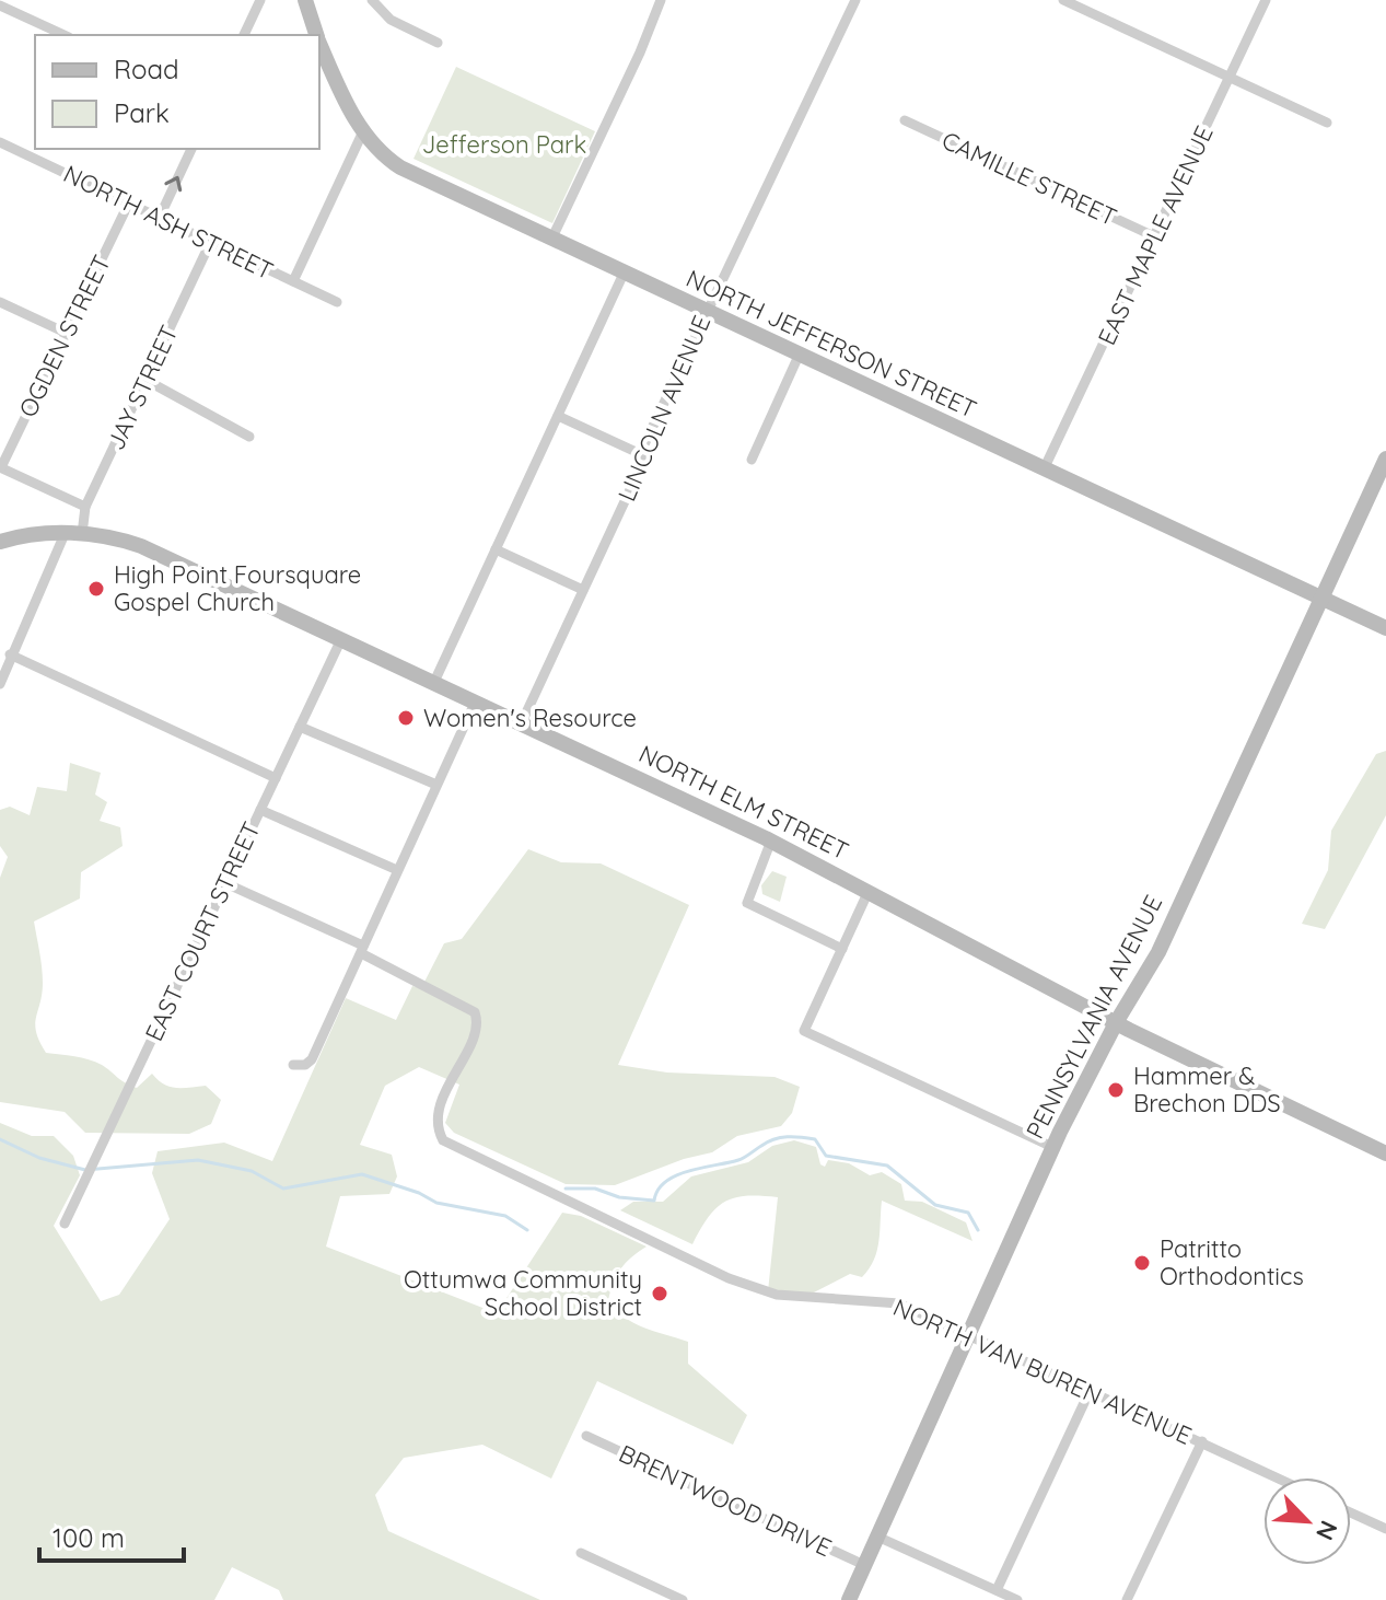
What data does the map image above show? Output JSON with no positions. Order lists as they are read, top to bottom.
{
  "streets": {
    "main road": ["NORTH JEFFERSON STREET", "NORTH ELM STREET", "PENNSYLVANIA AVENUE"],
    "street": [
      "CAMILLE STREET",
      "NORTH ASH STREET",
      "EAST MAPLE AVENUE",
      "OGDEN STREET",
      "JAY STREET",
      "LINCOLN AVENUE",
      "EAST COURT STREET",
      "NORTH VAN BUREN AVENUE",
      "BRENTWOOD DRIVE"
    ]
  },
  "crossings": [
    ["CAMILLE STREET", "EAST MAPLE AVENUE"],
    ["NORTH ASH STREET", "OGDEN STREET"],
    ["NORTH ASH STREET", "JAY STREET"],
    ["EAST MAPLE AVENUE", "NORTH JEFFERSON STREET"],
    ["NORTH JEFFERSON STREET", "LINCOLN AVENUE"],
    ["NORTH JEFFERSON STREET", "PENNSYLVANIA AVENUE"],
    ["JAY STREET", "NORTH ELM STREET"],
    ["LINCOLN AVENUE", "NORTH ELM STREET"],
    ["NORTH ELM STREET", "EAST COURT STREET"],
    ["NORTH ELM STREET", "PENNSYLVANIA AVENUE"],
    ["PENNSYLVANIA AVENUE", "NORTH VAN BUREN AVENUE"],
    ["PENNSYLVANIA AVENUE", "BRENTWOOD DRIVE"]
  ],
  "parks": ["Jefferson Park"],
  "places": [
    "High Point Foursquare Gospel Church",
    "Women's Resource",
    "Hammer & Brechon DDS",
    "Patritto Orthodontics",
    "Ottumwa Community School District"
  ],
  "legend": ["Road", "Park"],
  "scale_bar": "100 m",
  "north": "bottom right"
}
